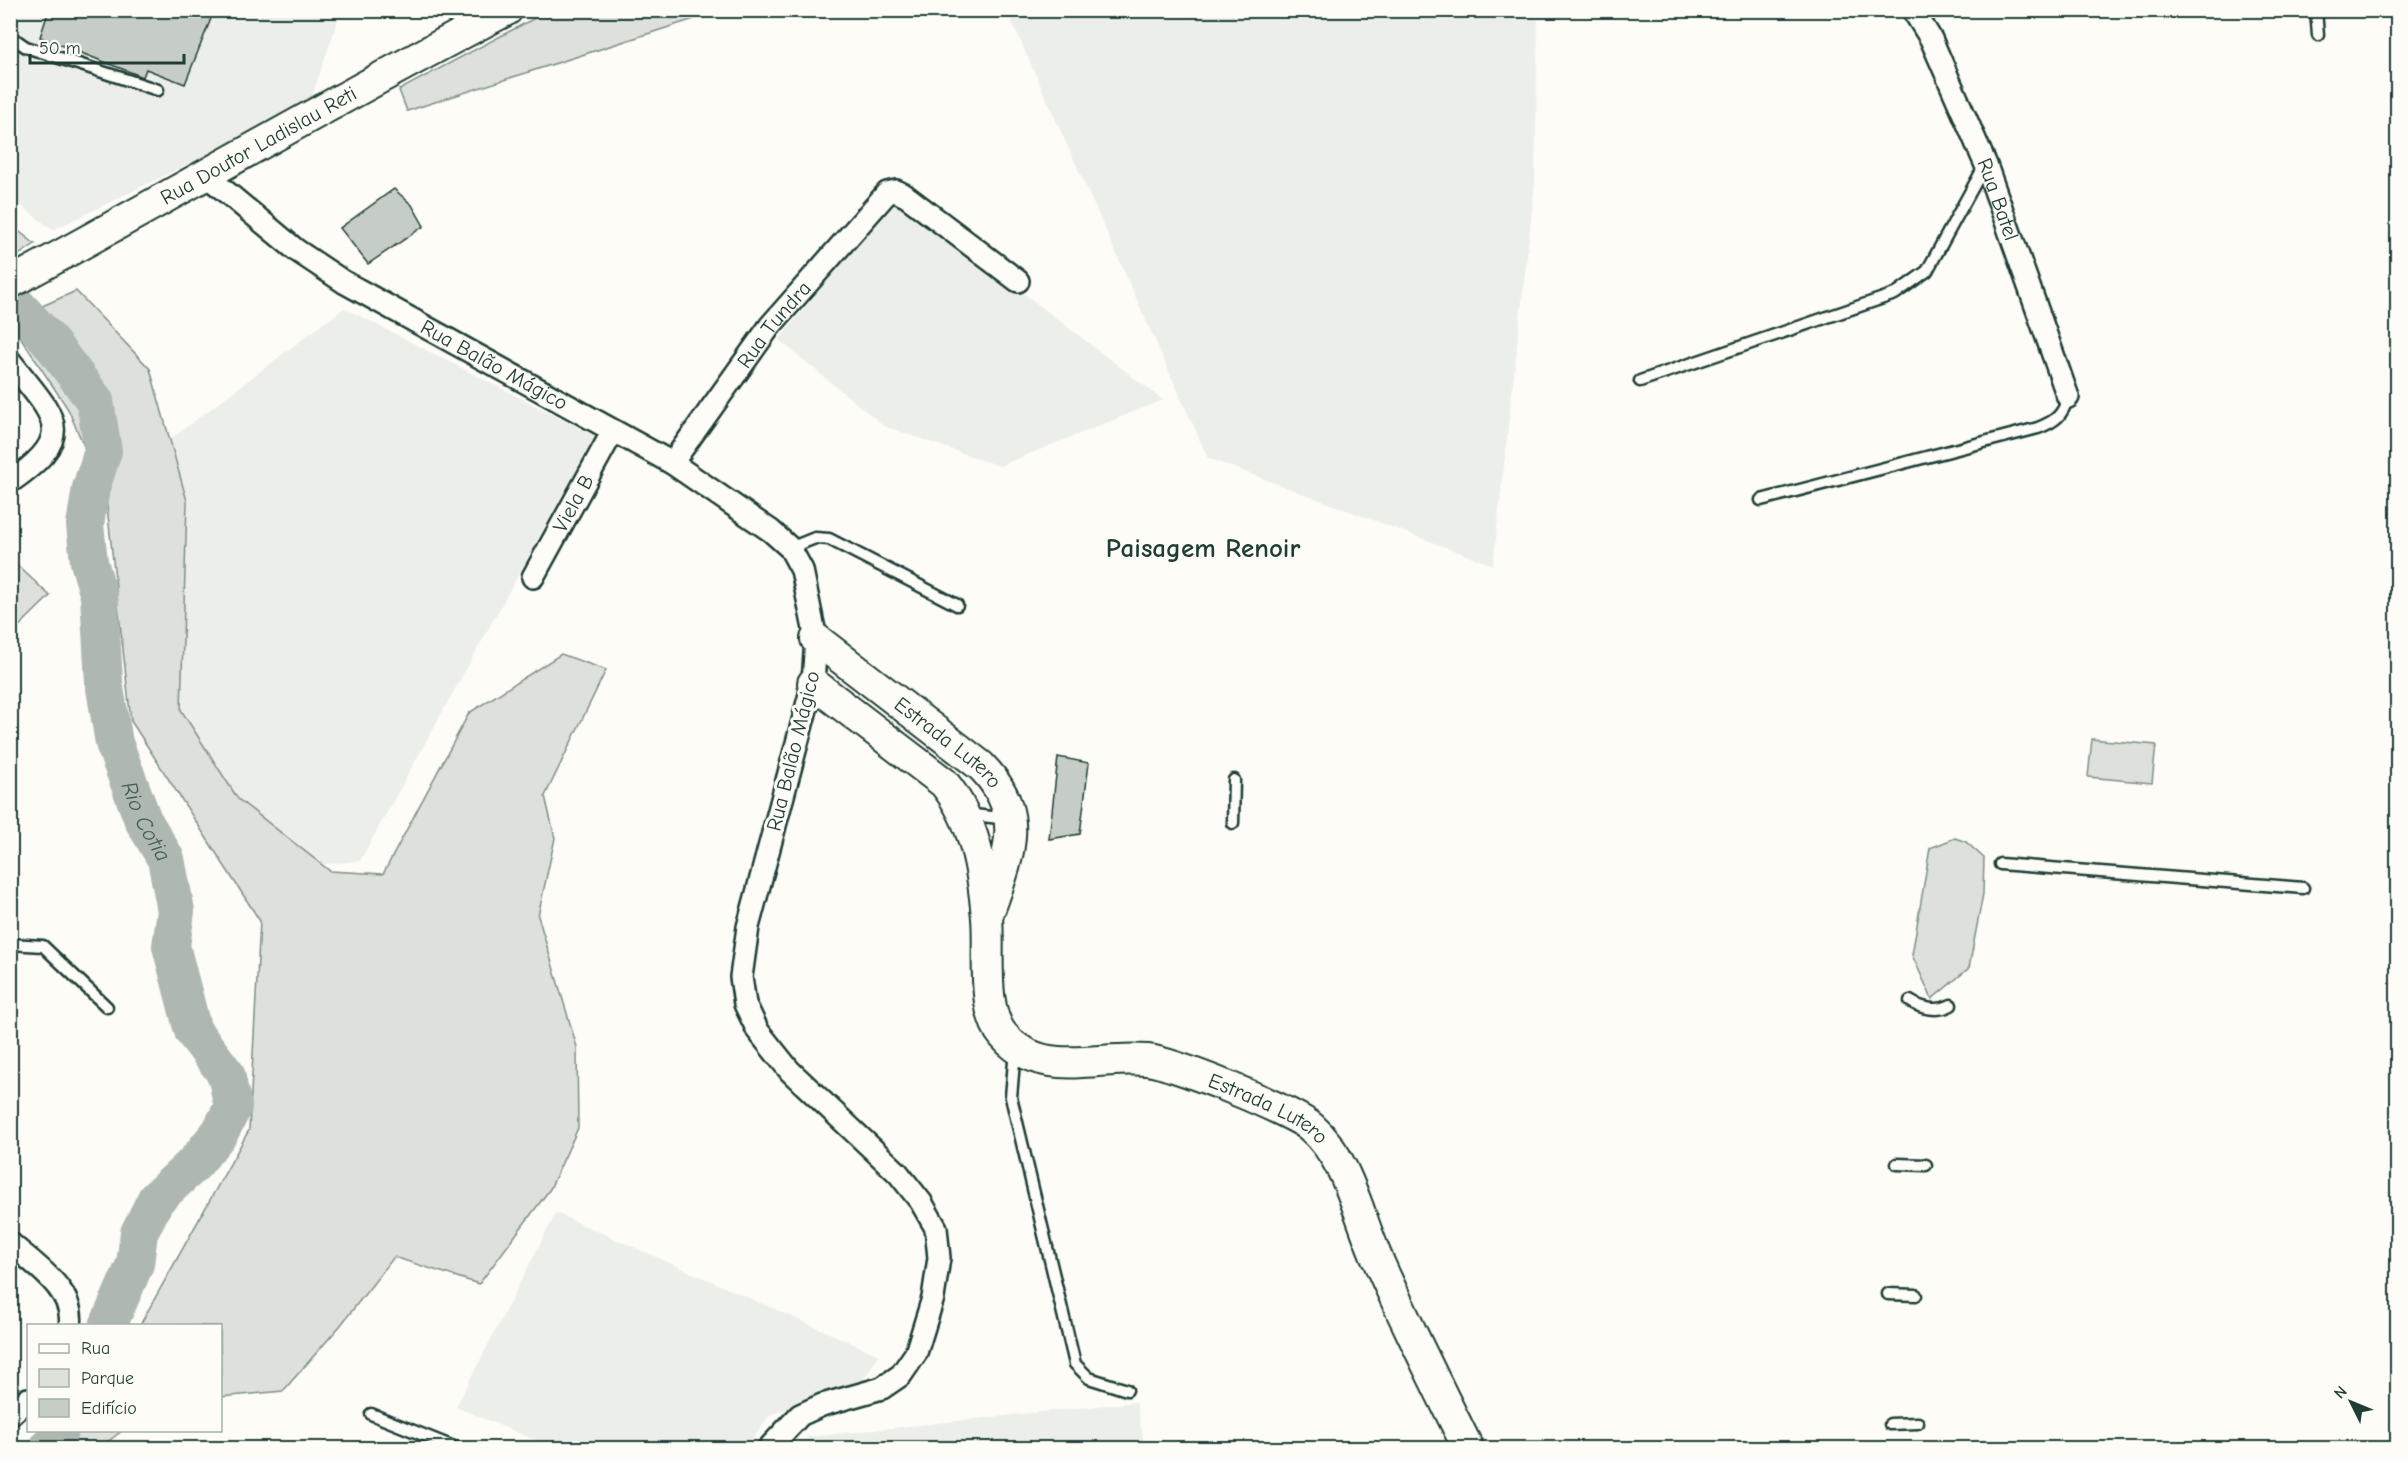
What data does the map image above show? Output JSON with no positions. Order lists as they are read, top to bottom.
{
  "streets": {
    "street": [
      "Rua Doutor Ladislau Reti",
      "Rua Batel",
      "Rua Tundra",
      "Rua Balão Mágico",
      "Viela B",
      "Estrada Lutero"
    ]
  },
  "crossings": [
    ["Rua Doutor Ladislau Reti", "Rua Balão Mágico"],
    ["Rua Tundra", "Rua Balão Mágico"],
    ["Rua Balão Mágico", "Viela B"],
    ["Rua Balão Mágico", "Estrada Lutero"]
  ],
  "districts": ["Paisagem Renoir"],
  "water": ["Rio Cotia"],
  "legend": ["Rua", "Parque", "Edifício"],
  "scale_bar": "50 m",
  "north": "top left"
}
